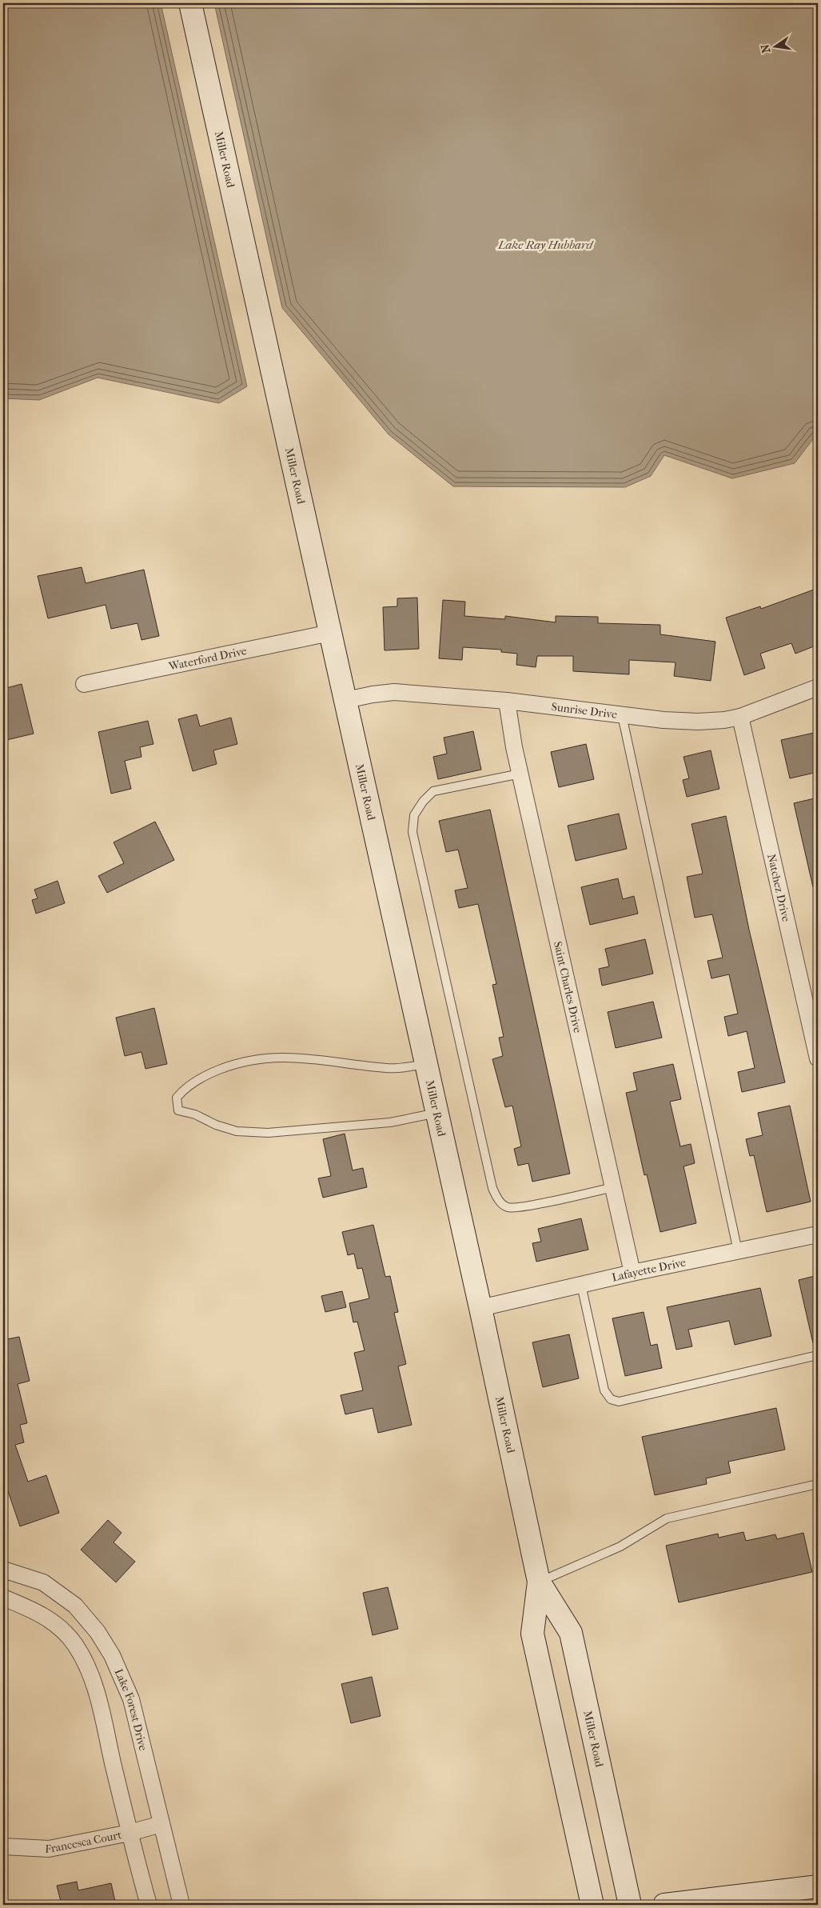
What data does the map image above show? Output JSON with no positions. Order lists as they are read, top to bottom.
{
  "streets": {
    "main road": ["Miller Road"],
    "street": [
      "Waterford Drive",
      "Sunrise Drive",
      "Natchez Drive",
      "Saint Charles Drive",
      "Lafayette Drive",
      "Lake Forest Drive",
      "Francesca Court"
    ]
  },
  "crossings": [
    ["Miller Road", "Waterford Drive"],
    ["Miller Road", "Sunrise Drive"],
    ["Miller Road", "Lafayette Drive"],
    ["Sunrise Drive", "Natchez Drive"],
    ["Sunrise Drive", "Saint Charles Drive"],
    ["Saint Charles Drive", "Lafayette Drive"],
    ["Lake Forest Drive", "Francesca Court"]
  ],
  "water": ["Lake Ray Hubbard"],
  "north": "left"
}
